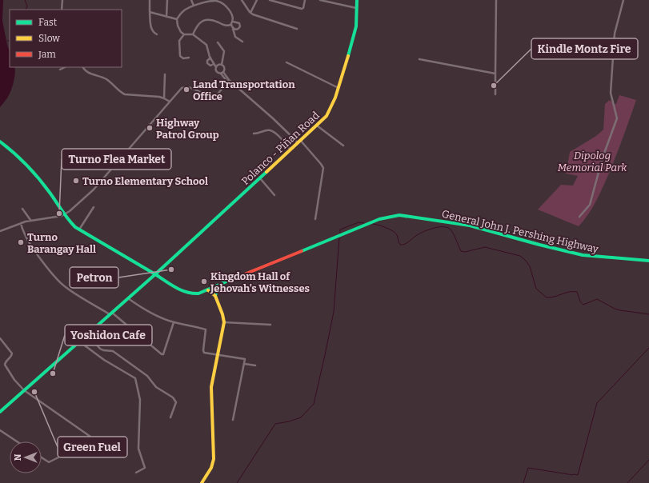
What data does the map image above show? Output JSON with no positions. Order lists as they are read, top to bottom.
{
  "streets": {
    "main road": ["Polanco - Piñan Road", "General John J. Pershing Highway"]
  },
  "crossings": [
    ["Polanco - Piñan Road", "General John J. Pershing Highway"]
  ],
  "parks": ["Dipolog Memorial Park"],
  "places": [
    "Kindle Montz Fire",
    "Land Transportation Office",
    "Highway Patrol Group",
    "Turno Elementary School",
    "Turno Flea Market",
    "Turno Barangay Hall",
    "Petron",
    "Kingdom Hall of Jehovah's Witnesses",
    "Yoshidon Cafe",
    "Green Fuel"
  ],
  "legend": ["Fast", "Slow", "Jam"],
  "north": "left"
}
